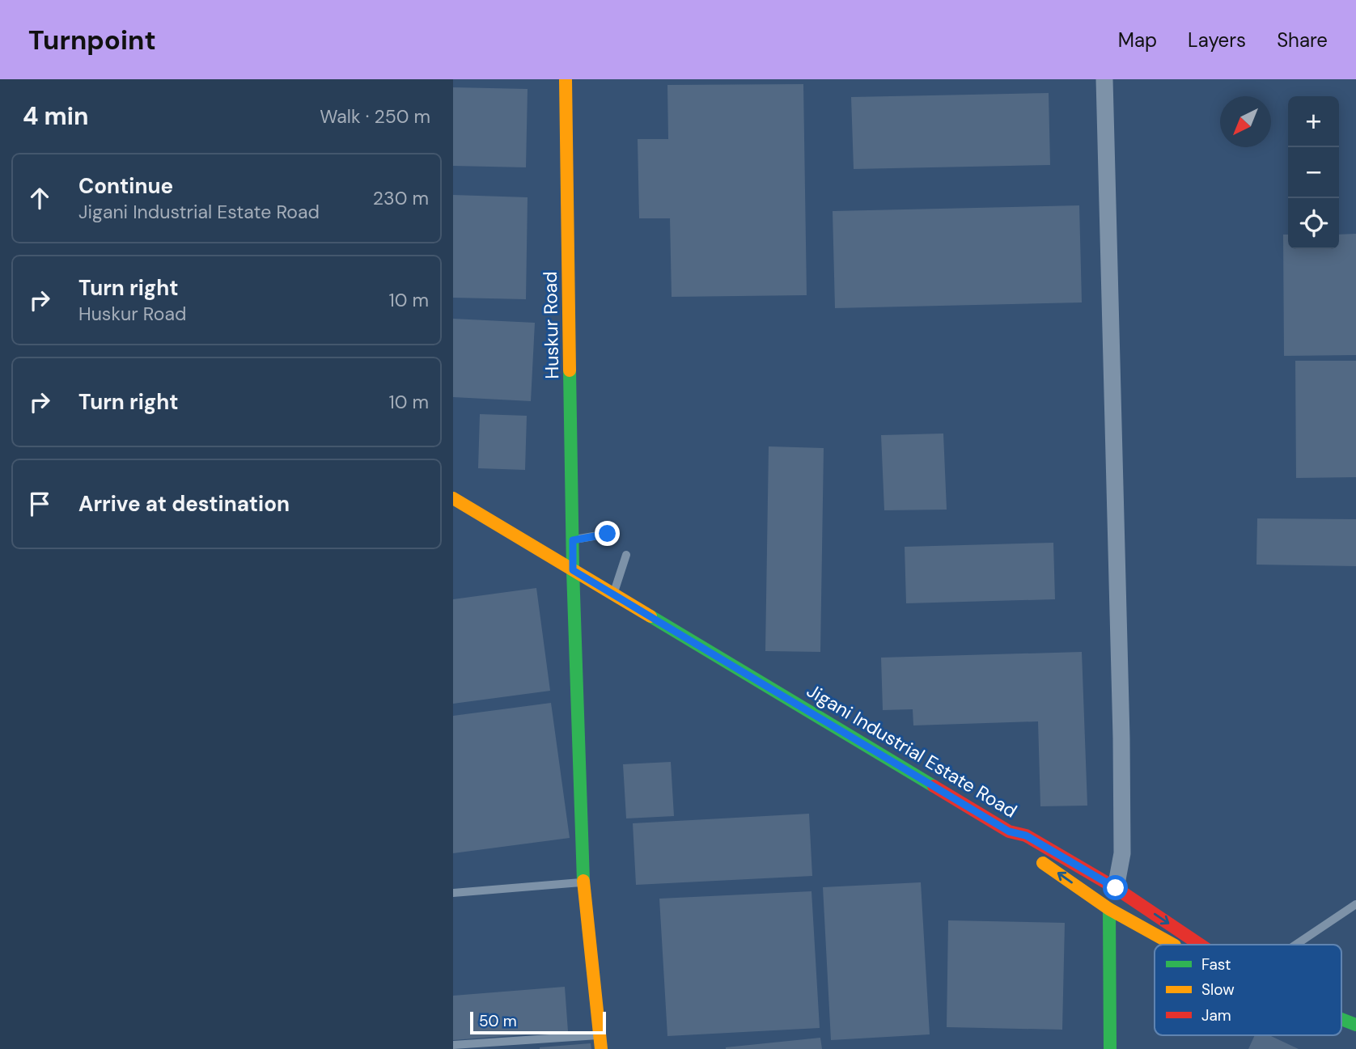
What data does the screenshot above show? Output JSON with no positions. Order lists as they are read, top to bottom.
{
  "streets": {
    "main road": ["Huskur Road", "Jigani Industrial Estate Road"]
  },
  "crossings": [
    ["Huskur Road", "Jigani Industrial Estate Road"]
  ],
  "legend": ["Fast", "Slow", "Jam"],
  "scale_bar": "50 m",
  "north": "bottom left",
  "page": {
    "header": "Turnpoint",
    "nav": ["Map", "Layers", "Share"],
    "heading": ["4 min", "Walk · 250 m"],
    "map_buttons": ["+", "−"],
    "list": [
      ["Continue", "Jigani Industrial Estate Road", "230 m"],
      ["Turn right", "Huskur Road", "10 m"],
      ["Turn right", "10 m"],
      "Arrive at destination"
    ],
    "scale": "50 m"
  }
}
